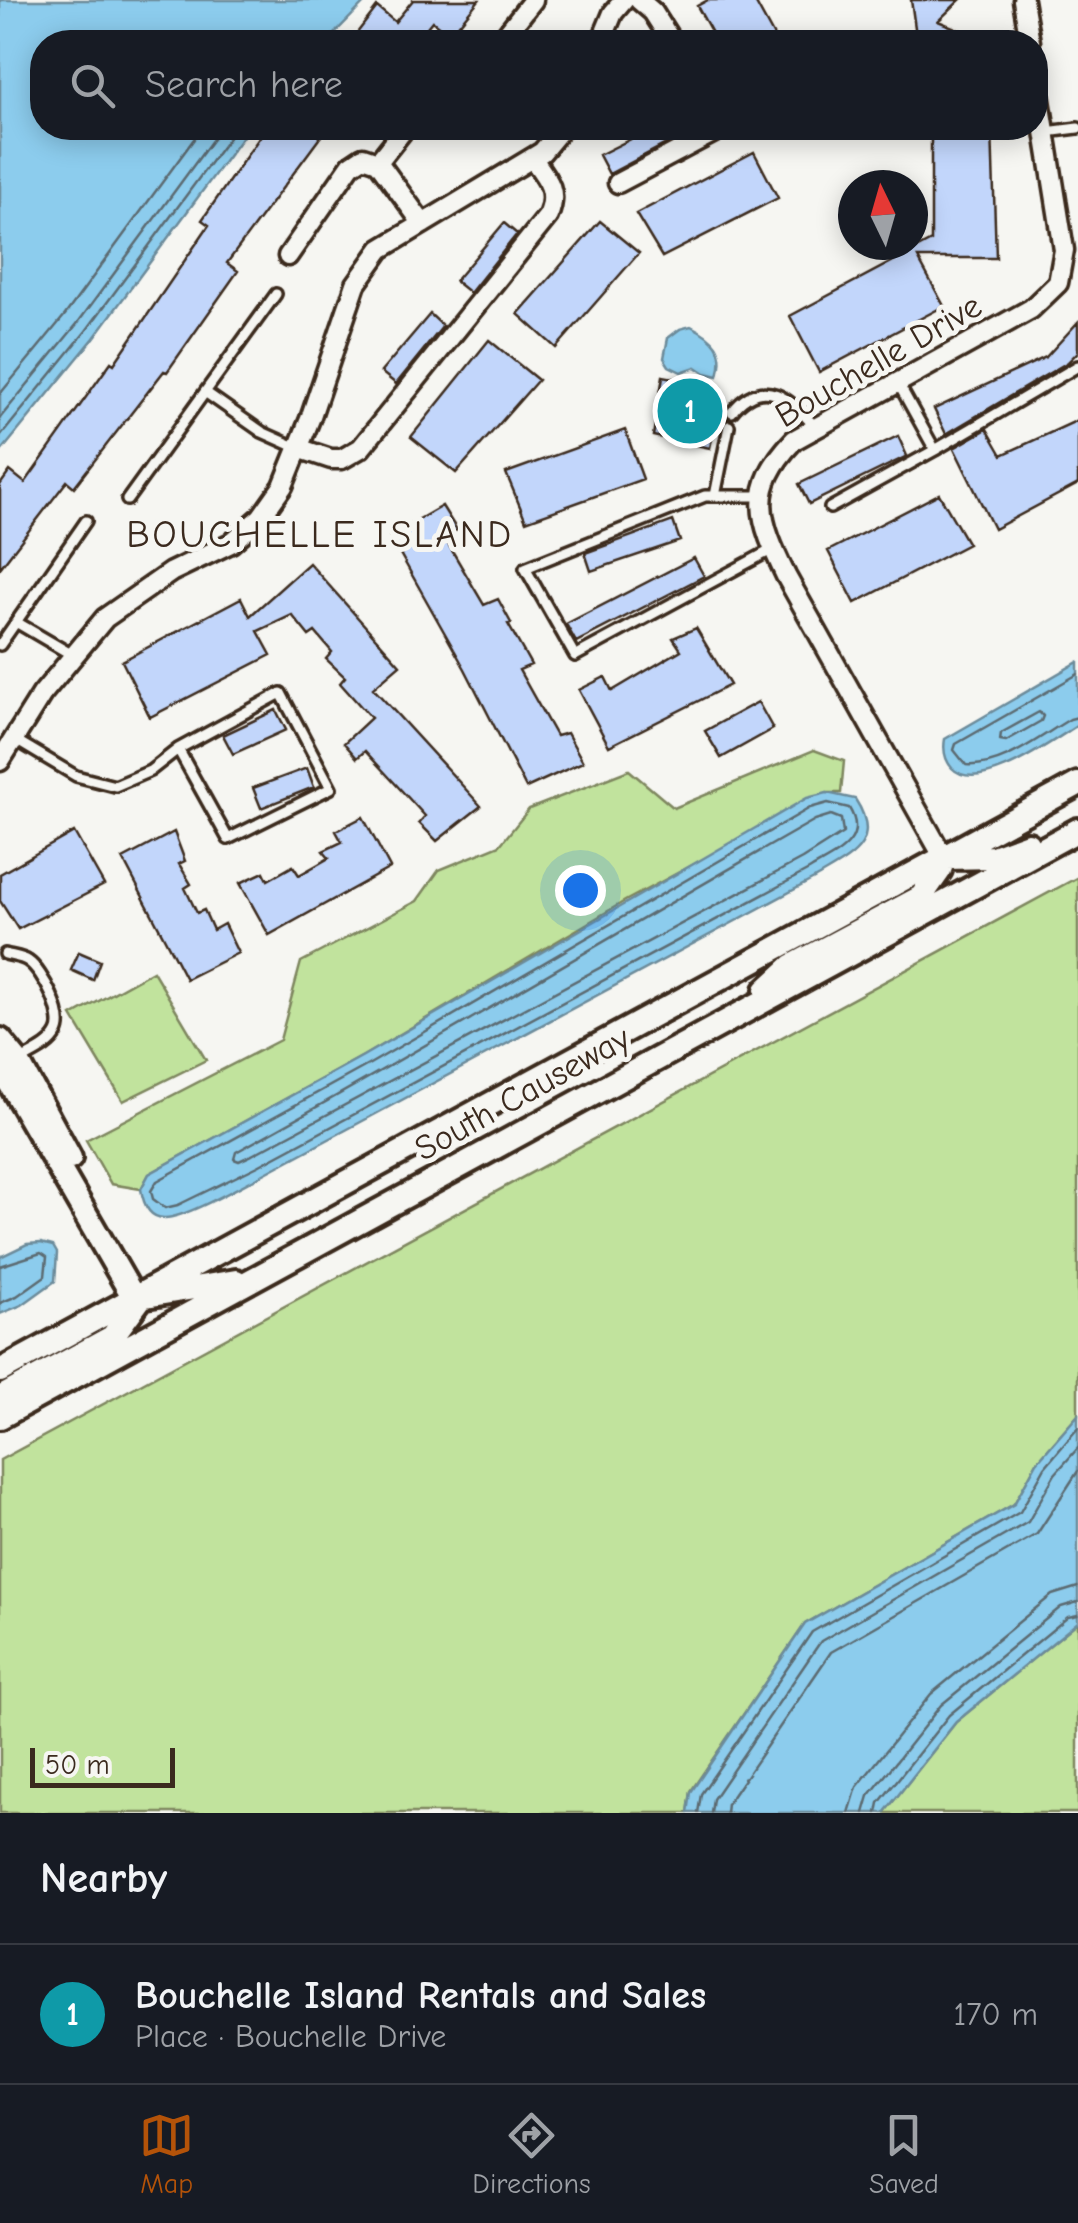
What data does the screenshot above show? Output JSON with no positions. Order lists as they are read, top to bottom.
{
  "streets": {
    "main road": ["South Causeway"],
    "street": ["Bouchelle Drive"]
  },
  "districts": ["BOUCHELLE ISLAND"],
  "scale_bar": "50 m",
  "north": "top",
  "page": {
    "search": "Search here",
    "pins": "1",
    "scale": "50 m",
    "heading": "Nearby",
    "list": [
      {
        "mark": "1",
        "name": "Bouchelle Island Rentals and Sales",
        "note": "Place · Bouchelle Drive",
        "value": "170 m"
      }
    ],
    "nav": ["Map", "Directions", "Saved"]
  }
}
